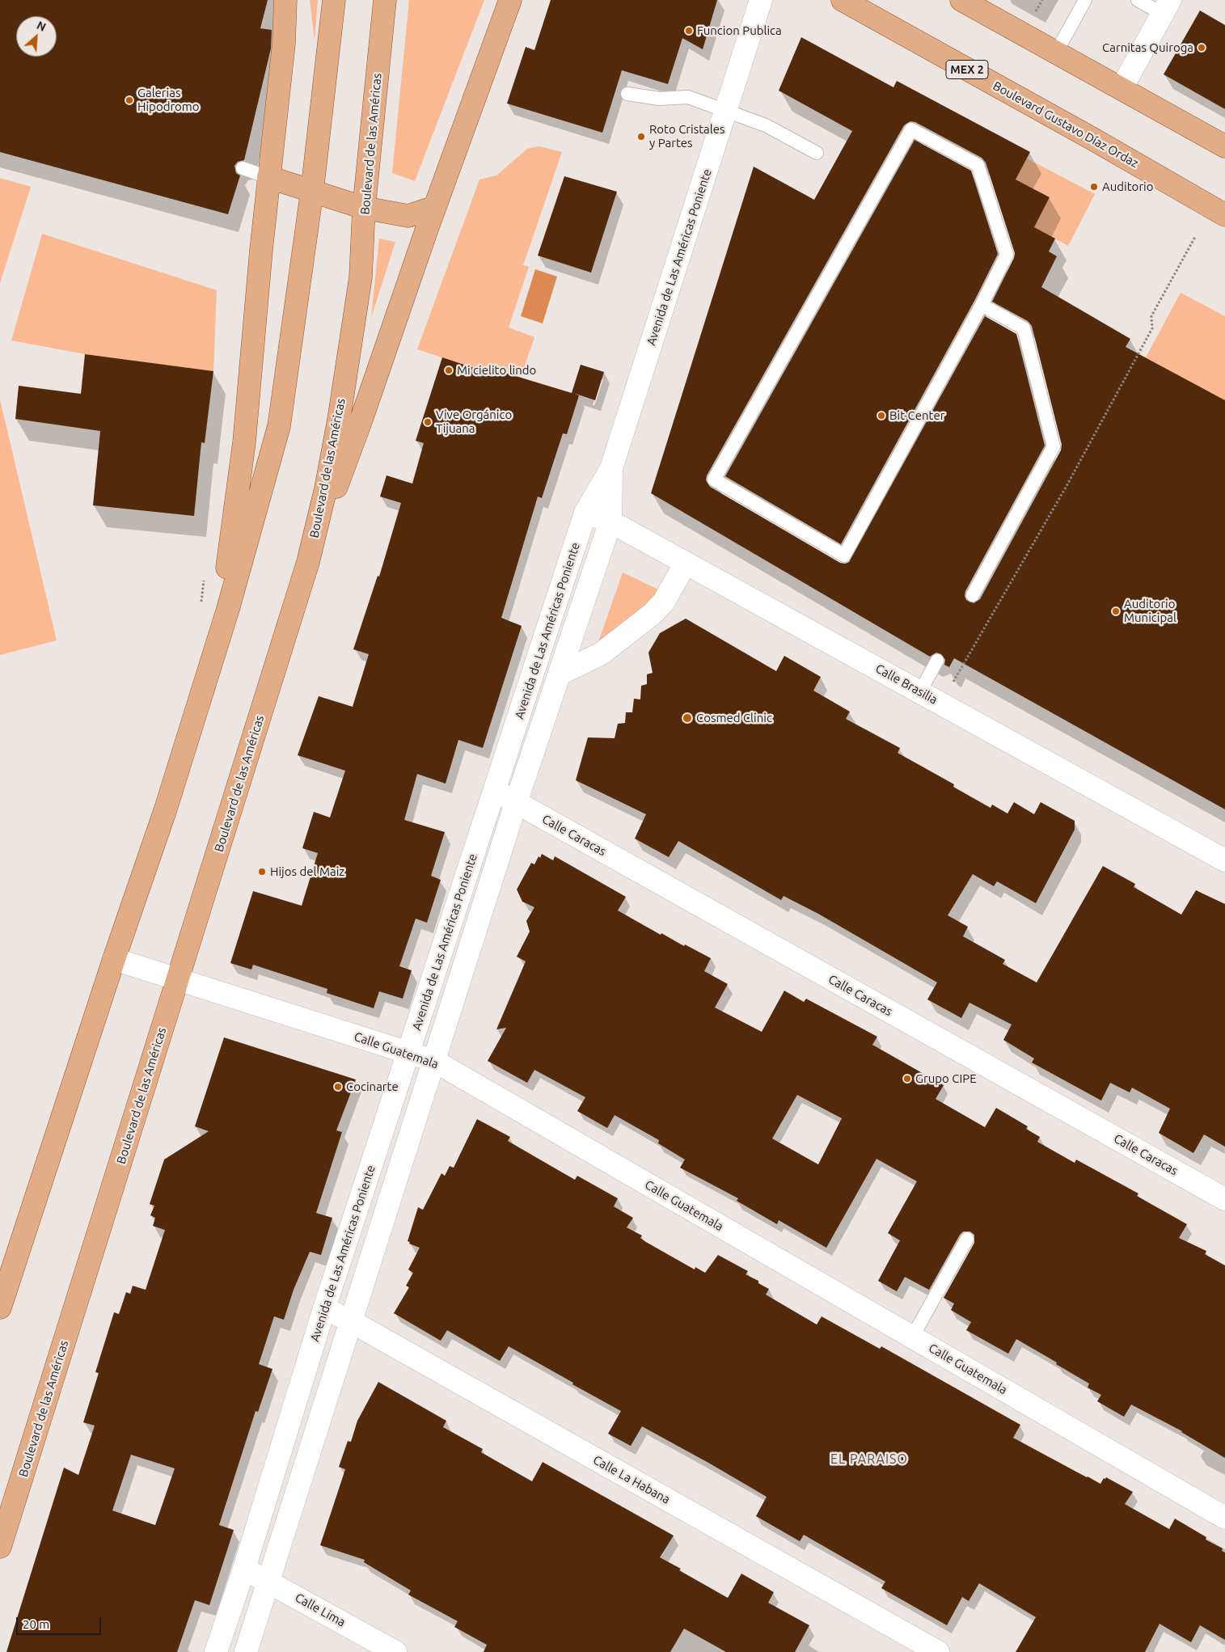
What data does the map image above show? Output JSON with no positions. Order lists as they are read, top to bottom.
{
  "streets": {
    "main road": ["MEX 2", "Boulevard Gustavo Díaz Ordaz", "Boulevard de las Américas"],
    "street": [
      "Avenida de Las Américas Poniente",
      "Calle Brasilia",
      "Calle Caracas",
      "Calle Guatemala",
      "Calle La Habana",
      "Calle Lima"
    ]
  },
  "crossings": [
    ["Boulevard de las Américas", "Calle Guatemala"],
    ["Avenida de Las Américas Poniente", "Calle Brasilia"],
    ["Avenida de Las Américas Poniente", "Calle Caracas"],
    ["Avenida de Las Américas Poniente", "Calle Guatemala"],
    ["Avenida de Las Américas Poniente", "Calle La Habana"],
    ["Avenida de Las Américas Poniente", "Calle Lima"]
  ],
  "districts": ["EL PARAISO"],
  "places": [
    "Funcion Publica",
    "Carnitas Quiroga",
    "Galerias Hipodromo",
    "Roto Cristales y Partes",
    "Auditorio",
    "Mi cielito lindo",
    "Bit Center",
    "Vive Orgánico Tijuana",
    "Auditorio Municipal",
    "Cosmed Clinic",
    "Hijos del Maiz",
    "Grupo CIPE",
    "Cocinarte"
  ],
  "scale_bar": "20 m",
  "north": "top right"
}
